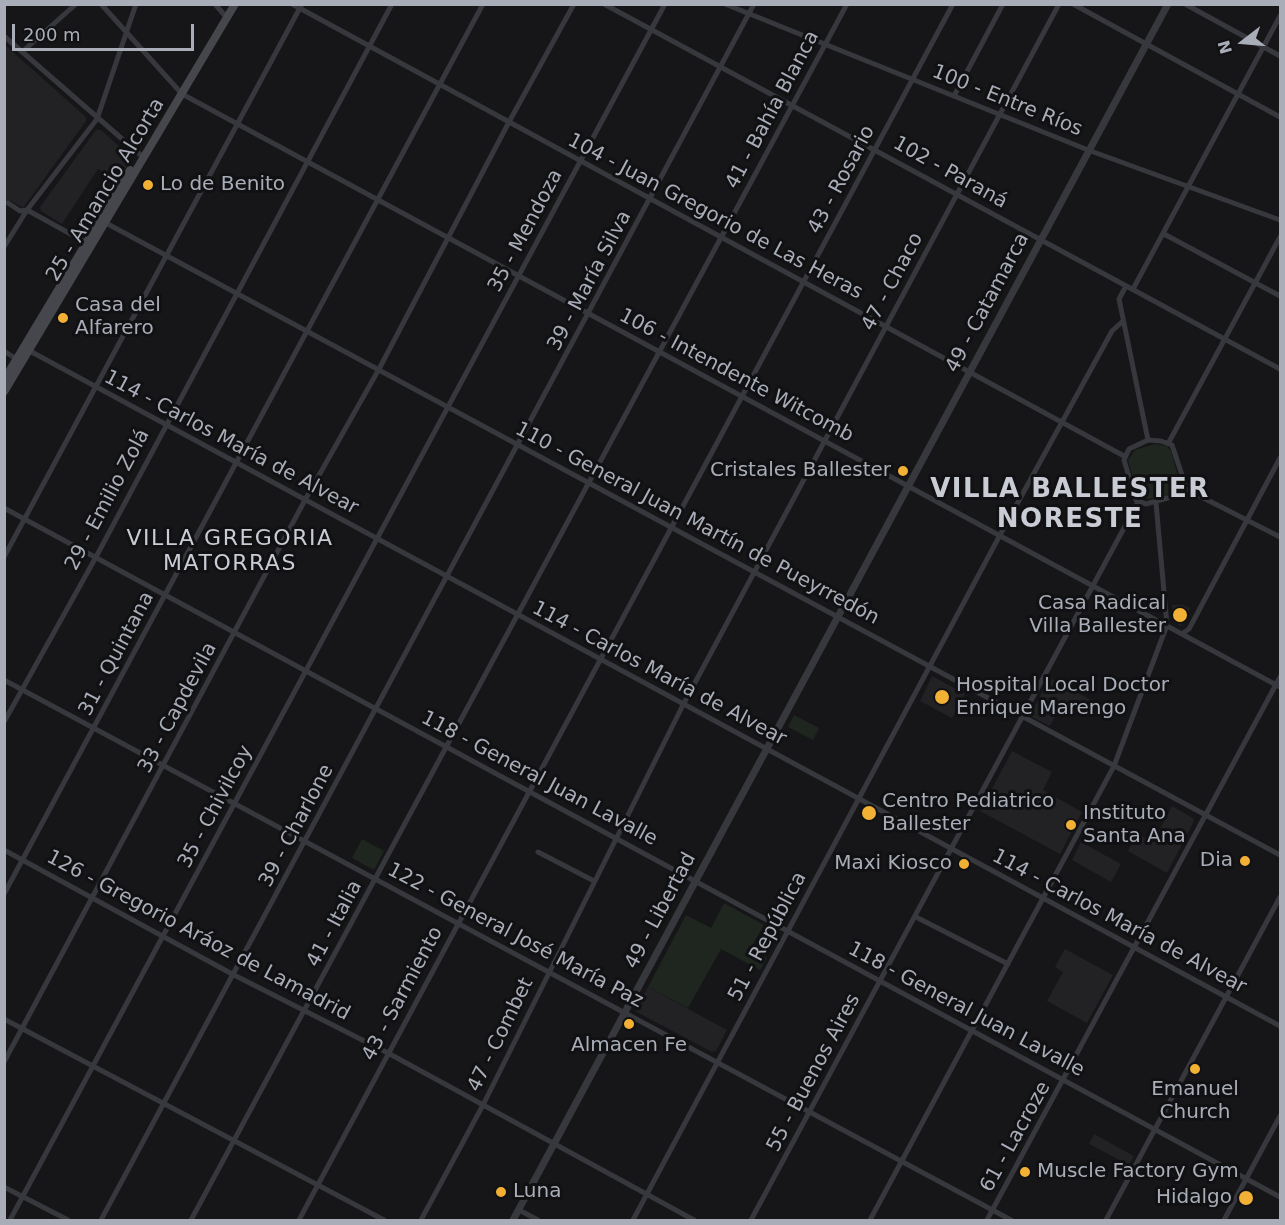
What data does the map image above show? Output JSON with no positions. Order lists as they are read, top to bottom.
{
  "streets": {
    "street": [
      "100 - Entre Ríos",
      "41 - Bahía Blanca",
      "102 - Paraná",
      "43 - Rosario",
      "104 - Juan Gregorio de Las Heras",
      "35 - Mendoza",
      "39 - María Silva",
      "47 - Chaco",
      "49 - Catamarca",
      "106 - Intendente Witcomb",
      "114 - Carlos María de Alvear",
      "29 - Emilio Zolá",
      "110 - General Juan Martín de Pueyrredón",
      "31 - Quintana",
      "33 - Capdevila",
      "118 - General Juan Lavalle",
      "35 - Chivilcoy",
      "39 - Charlone",
      "49 - Libertad",
      "41 - Italia",
      "126 - Gregorio Aráoz de Lamadrid",
      "122 - General José María Paz",
      "51 - República",
      "43 - Sarmiento",
      "47 - Combet",
      "55 - Buenos Aires",
      "61 - Lacroze"
    ]
  },
  "crossings": [
    ["100 - Entre Ríos", "41 - Bahía Blanca"],
    ["100 - Entre Ríos", "43 - Rosario"],
    ["100 - Entre Ríos", "39 - María Silva"],
    ["100 - Entre Ríos", "47 - Chaco"],
    ["100 - Entre Ríos", "49 - Catamarca"],
    ["41 - Bahía Blanca", "102 - Paraná"],
    ["41 - Bahía Blanca", "104 - Juan Gregorio de Las Heras"],
    ["41 - Bahía Blanca", "106 - Intendente Witcomb"],
    ["41 - Bahía Blanca", "110 - General Juan Martín de Pueyrredón"],
    ["41 - Bahía Blanca", "41 - Italia"],
    ["102 - Paraná", "43 - Rosario"],
    ["102 - Paraná", "35 - Mendoza"],
    ["102 - Paraná", "39 - María Silva"],
    ["102 - Paraná", "47 - Chaco"],
    ["102 - Paraná", "49 - Catamarca"],
    ["43 - Rosario", "104 - Juan Gregorio de Las Heras"],
    ["43 - Rosario", "106 - Intendente Witcomb"],
    ["43 - Rosario", "110 - General Juan Martín de Pueyrredón"],
    ["43 - Rosario", "43 - Sarmiento"],
    ["104 - Juan Gregorio de Las Heras", "35 - Mendoza"],
    ["104 - Juan Gregorio de Las Heras", "39 - María Silva"],
    ["104 - Juan Gregorio de Las Heras", "47 - Chaco"],
    ["104 - Juan Gregorio de Las Heras", "49 - Catamarca"],
    ["104 - Juan Gregorio de Las Heras", "29 - Emilio Zolá"],
    ["104 - Juan Gregorio de Las Heras", "31 - Quintana"],
    ["104 - Juan Gregorio de Las Heras", "33 - Capdevila"],
    ["104 - Juan Gregorio de Las Heras", "51 - República"],
    ["104 - Juan Gregorio de Las Heras", "55 - Buenos Aires"],
    ["35 - Mendoza", "106 - Intendente Witcomb"],
    ["35 - Mendoza", "110 - General Juan Martín de Pueyrredón"],
    ["35 - Mendoza", "35 - Chivilcoy"],
    ["39 - María Silva", "106 - Intendente Witcomb"],
    ["39 - María Silva", "110 - General Juan Martín de Pueyrredón"],
    ["39 - María Silva", "39 - Charlone"],
    ["47 - Chaco", "106 - Intendente Witcomb"],
    ["47 - Chaco", "110 - General Juan Martín de Pueyrredón"],
    ["47 - Chaco", "47 - Combet"],
    ["49 - Catamarca", "106 - Intendente Witcomb"],
    ["49 - Catamarca", "110 - General Juan Martín de Pueyrredón"],
    ["49 - Catamarca", "49 - Libertad"],
    ["106 - Intendente Witcomb", "29 - Emilio Zolá"],
    ["106 - Intendente Witcomb", "31 - Quintana"],
    ["106 - Intendente Witcomb", "33 - Capdevila"],
    ["106 - Intendente Witcomb", "51 - República"],
    ["106 - Intendente Witcomb", "55 - Buenos Aires"],
    ["106 - Intendente Witcomb", "61 - Lacroze"],
    ["114 - Carlos María de Alvear", "29 - Emilio Zolá"],
    ["114 - Carlos María de Alvear", "31 - Quintana"],
    ["114 - Carlos María de Alvear", "33 - Capdevila"],
    ["114 - Carlos María de Alvear", "35 - Chivilcoy"],
    ["114 - Carlos María de Alvear", "39 - Charlone"],
    ["114 - Carlos María de Alvear", "49 - Libertad"],
    ["114 - Carlos María de Alvear", "41 - Italia"],
    ["114 - Carlos María de Alvear", "51 - República"],
    ["114 - Carlos María de Alvear", "43 - Sarmiento"],
    ["114 - Carlos María de Alvear", "47 - Combet"],
    ["114 - Carlos María de Alvear", "55 - Buenos Aires"],
    ["114 - Carlos María de Alvear", "61 - Lacroze"],
    ["29 - Emilio Zolá", "110 - General Juan Martín de Pueyrredón"],
    ["29 - Emilio Zolá", "118 - General Juan Lavalle"],
    ["29 - Emilio Zolá", "122 - General José María Paz"],
    ["110 - General Juan Martín de Pueyrredón", "31 - Quintana"],
    ["110 - General Juan Martín de Pueyrredón", "33 - Capdevila"],
    ["110 - General Juan Martín de Pueyrredón", "35 - Chivilcoy"],
    ["110 - General Juan Martín de Pueyrredón", "39 - Charlone"],
    ["110 - General Juan Martín de Pueyrredón", "49 - Libertad"],
    ["110 - General Juan Martín de Pueyrredón", "41 - Italia"],
    ["110 - General Juan Martín de Pueyrredón", "51 - República"],
    ["110 - General Juan Martín de Pueyrredón", "43 - Sarmiento"],
    ["110 - General Juan Martín de Pueyrredón", "47 - Combet"],
    ["110 - General Juan Martín de Pueyrredón", "55 - Buenos Aires"],
    ["110 - General Juan Martín de Pueyrredón", "61 - Lacroze"],
    ["31 - Quintana", "118 - General Juan Lavalle"],
    ["31 - Quintana", "126 - Gregorio Aráoz de Lamadrid"],
    ["31 - Quintana", "122 - General José María Paz"],
    ["33 - Capdevila", "118 - General Juan Lavalle"],
    ["33 - Capdevila", "126 - Gregorio Aráoz de Lamadrid"],
    ["33 - Capdevila", "122 - General José María Paz"],
    ["118 - General Juan Lavalle", "35 - Chivilcoy"],
    ["118 - General Juan Lavalle", "39 - Charlone"],
    ["118 - General Juan Lavalle", "49 - Libertad"],
    ["118 - General Juan Lavalle", "41 - Italia"],
    ["118 - General Juan Lavalle", "51 - República"],
    ["118 - General Juan Lavalle", "43 - Sarmiento"],
    ["118 - General Juan Lavalle", "47 - Combet"],
    ["118 - General Juan Lavalle", "55 - Buenos Aires"],
    ["118 - General Juan Lavalle", "61 - Lacroze"],
    ["35 - Chivilcoy", "126 - Gregorio Aráoz de Lamadrid"],
    ["35 - Chivilcoy", "122 - General José María Paz"],
    ["39 - Charlone", "126 - Gregorio Aráoz de Lamadrid"],
    ["39 - Charlone", "122 - General José María Paz"],
    ["49 - Libertad", "126 - Gregorio Aráoz de Lamadrid"],
    ["49 - Libertad", "122 - General José María Paz"],
    ["41 - Italia", "126 - Gregorio Aráoz de Lamadrid"],
    ["41 - Italia", "122 - General José María Paz"],
    ["126 - Gregorio Aráoz de Lamadrid", "51 - República"],
    ["126 - Gregorio Aráoz de Lamadrid", "43 - Sarmiento"],
    ["126 - Gregorio Aráoz de Lamadrid", "47 - Combet"],
    ["122 - General José María Paz", "51 - República"],
    ["122 - General José María Paz", "43 - Sarmiento"],
    ["122 - General José María Paz", "47 - Combet"],
    ["122 - General José María Paz", "55 - Buenos Aires"],
    ["122 - General José María Paz", "61 - Lacroze"]
  ],
  "districts": ["VILLA BALLESTER NORESTE", "VILLA GREGORIA MATORRAS"],
  "places": [
    "Lo de Benito",
    "Casa del Alfarero",
    "Cristales Ballester",
    "Casa Radical Villa Ballester",
    "Hospital Local Doctor Enrique Marengo",
    "Centro Pediatrico Ballester",
    "Instituto Santa Ana",
    "Dia",
    "Maxi Kiosco",
    "Almacen Fe",
    "Emanuel Church",
    "Muscle Factory Gym",
    "Luna",
    "Hidalgo"
  ],
  "scale_bar": "200 m",
  "north": "left"
}
